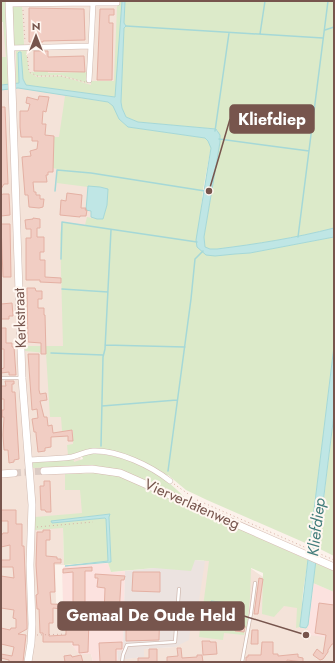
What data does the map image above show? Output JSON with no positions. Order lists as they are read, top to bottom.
{
  "streets": {
    "street": ["Kerkstraat", "Vierverlatenweg"]
  },
  "water": ["Kliefdiep"],
  "places": ["Kliefdiep", "Gemaal De Oude Held"],
  "north": "top"
}
